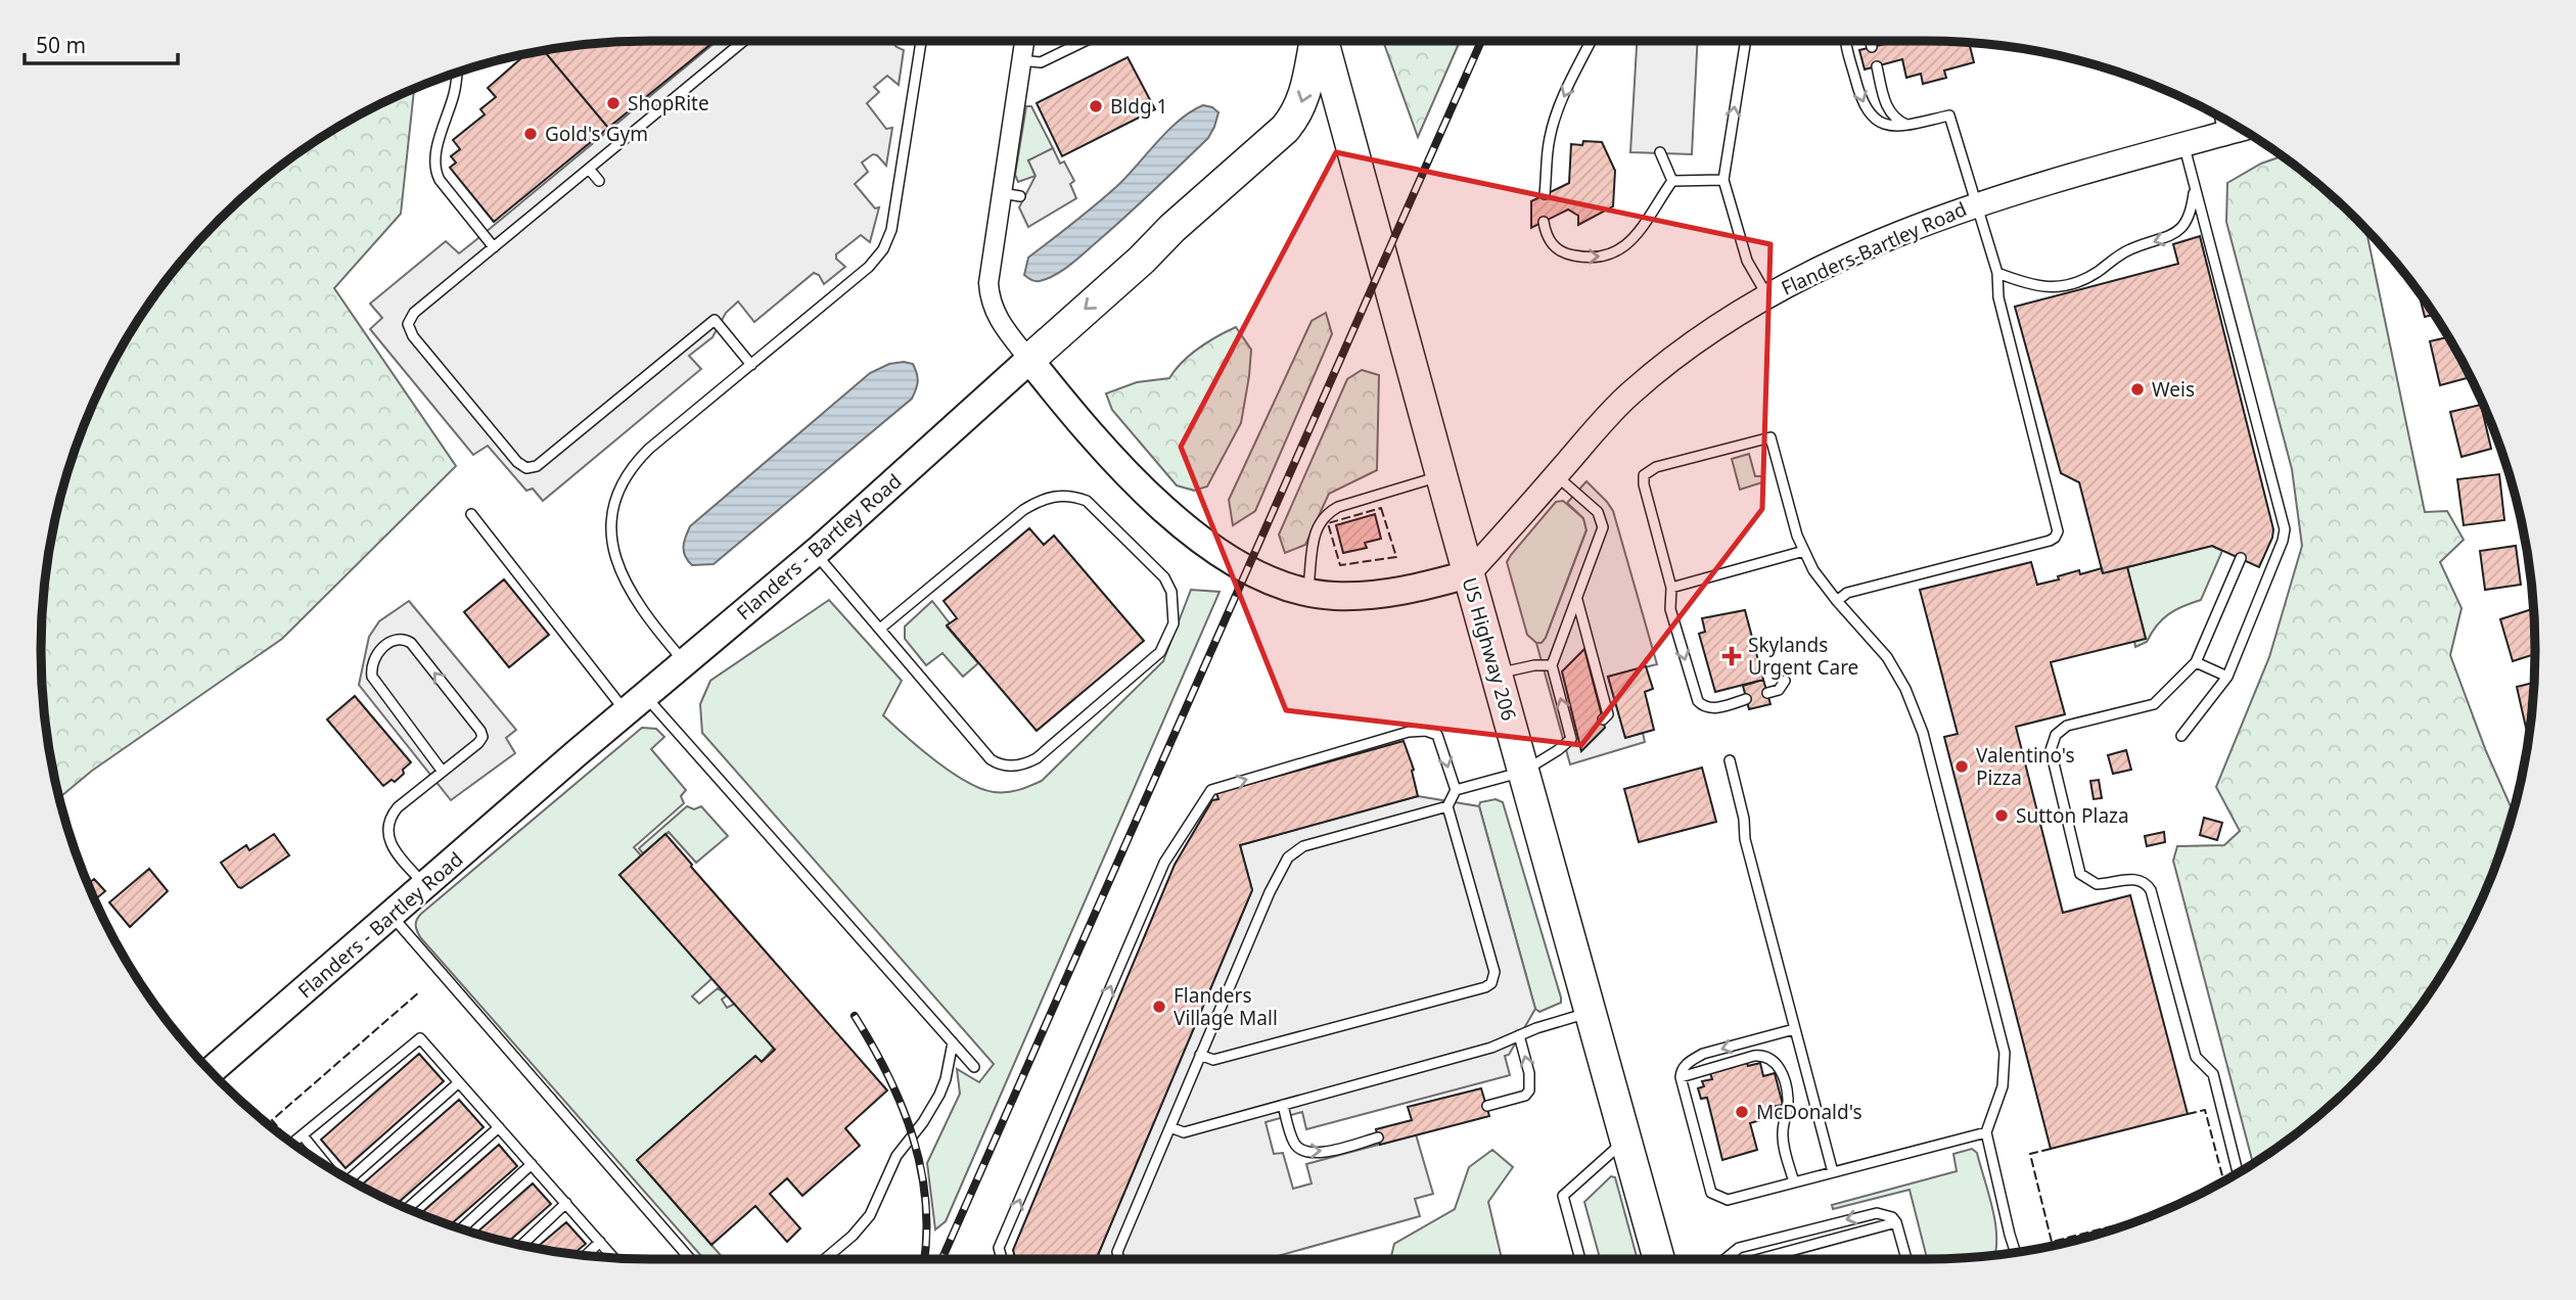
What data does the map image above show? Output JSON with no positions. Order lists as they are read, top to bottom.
{
  "streets": {
    "highway": ["US Highway 206"],
    "main road": ["Flanders - Bartley Road"],
    "street": ["Flanders-Bartley Road"]
  },
  "crossings": [
    ["Flanders-Bartley Road", "US Highway 206"]
  ],
  "places": {
    "other": [
      "ShopRite",
      "Bldg 1",
      "Gold's Gym",
      "Weis",
      "Valentino's Pizza",
      "Sutton Plaza",
      "Flanders Village Mall",
      "McDonald's"
    ],
    "health": ["Skylands Urgent Care"]
  },
  "scale_bar": "50 m"
}
